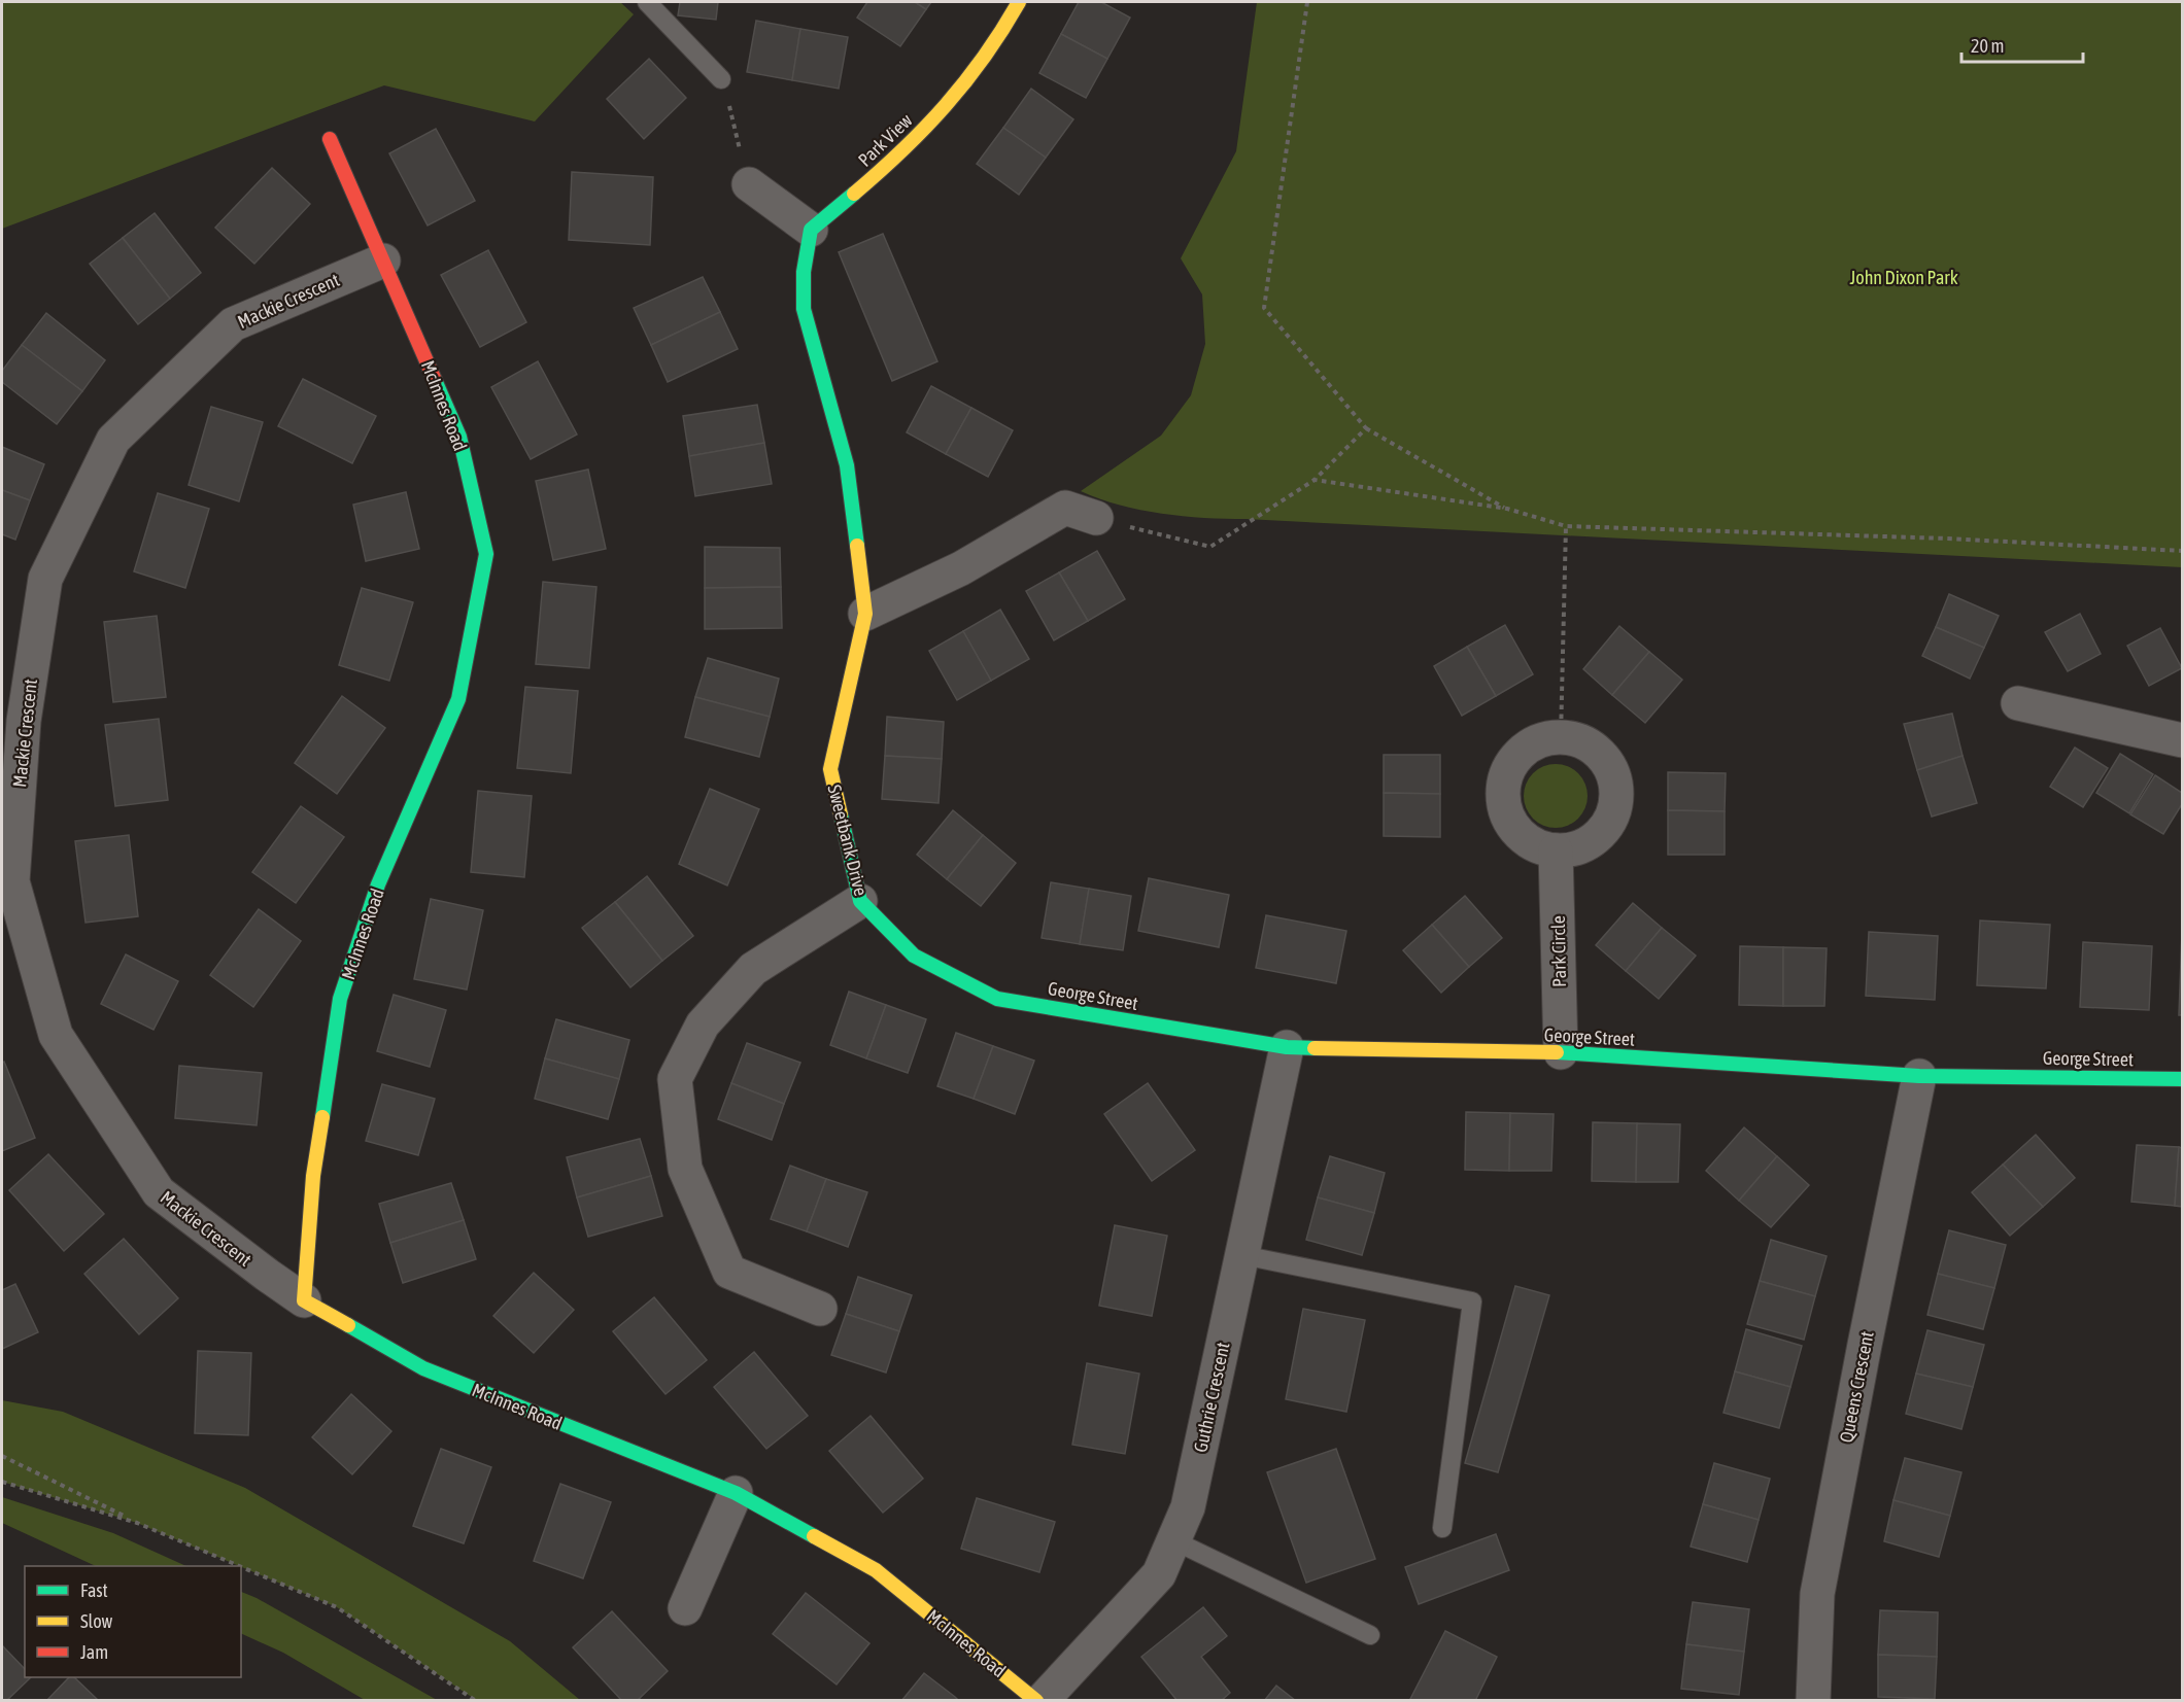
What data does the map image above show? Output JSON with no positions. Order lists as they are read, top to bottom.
{
  "streets": {
    "street": [
      "Park View",
      "Mackie Crescent",
      "McInnes Road",
      "Sweetbank Drive",
      "Park Circle",
      "George Street",
      "Queens Crescent",
      "Guthrie Crescent"
    ]
  },
  "crossings": [
    ["Park View", "Sweetbank Drive"],
    ["Mackie Crescent", "McInnes Road"],
    ["Sweetbank Drive", "George Street"],
    ["Park Circle", "George Street"],
    ["George Street", "Queens Crescent"],
    ["George Street", "Guthrie Crescent"]
  ],
  "parks": ["John Dixon Park"],
  "legend": ["Fast", "Slow", "Jam"],
  "scale_bar": "20 m"
}
